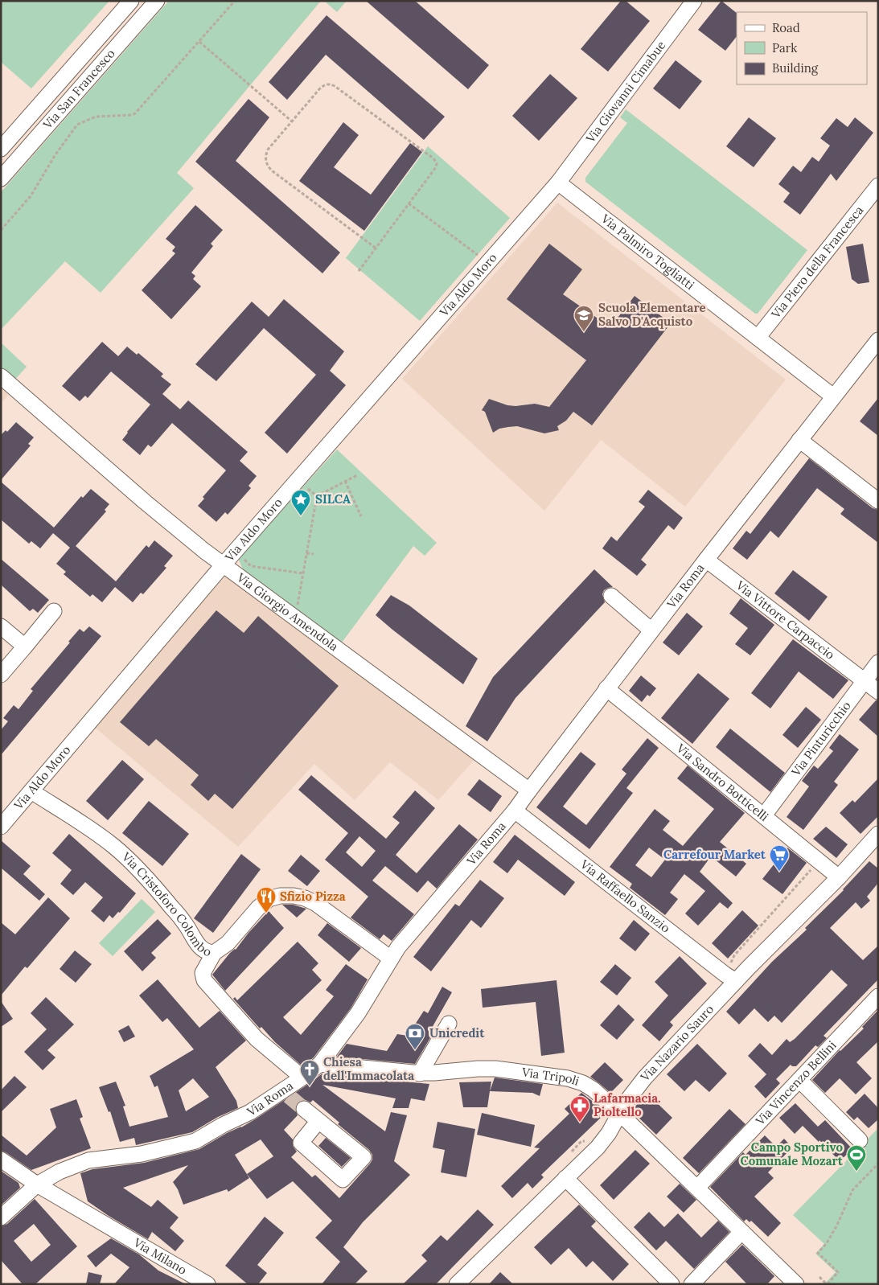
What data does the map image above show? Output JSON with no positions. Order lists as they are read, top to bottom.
{
  "streets": {
    "street": [
      "Via San Francesco",
      "Via Giovanni Cimabue",
      "Via Palmiro Togliatti",
      "Via Piero della Francesca",
      "Via Aldo Moro",
      "Via Roma",
      "Via Giorgio Amendola",
      "Via Vittore Carpaccio",
      "Via Pinturicchio",
      "Via Sandro Botticelli",
      "Via Raffaello Sanzio",
      "Via Cristoforo Colombo",
      "Via Nazario Sauro",
      "Via Tripoli",
      "Via Vincenzo Bellini",
      "Via Milano"
    ]
  },
  "crossings": [
    ["Via Giovanni Cimabue", "Via Palmiro Togliatti"],
    ["Via Giovanni Cimabue", "Via Aldo Moro"],
    ["Via Palmiro Togliatti", "Via Piero della Francesca"],
    ["Via Palmiro Togliatti", "Via Aldo Moro"],
    ["Via Palmiro Togliatti", "Via Roma"],
    ["Via Aldo Moro", "Via Giorgio Amendola"],
    ["Via Aldo Moro", "Via Cristoforo Colombo"],
    ["Via Roma", "Via Giorgio Amendola"],
    ["Via Roma", "Via Vittore Carpaccio"],
    ["Via Roma", "Via Sandro Botticelli"],
    ["Via Roma", "Via Raffaello Sanzio"],
    ["Via Roma", "Via Cristoforo Colombo"],
    ["Via Roma", "Via Tripoli"],
    ["Via Roma", "Via Milano"],
    ["Via Vittore Carpaccio", "Via Pinturicchio"],
    ["Via Pinturicchio", "Via Sandro Botticelli"],
    ["Via Sandro Botticelli", "Via Nazario Sauro"],
    ["Via Raffaello Sanzio", "Via Nazario Sauro"],
    ["Via Nazario Sauro", "Via Tripoli"],
    ["Via Tripoli", "Via Vincenzo Bellini"]
  ],
  "places": {
    "school or university": ["Scuola Elementare Salvo D'Acquisto"],
    "place": ["SILCA"],
    "supermarket": ["Carrefour Market"],
    "restaurant": ["Sfizio Pizza"],
    "bank": ["Unicredit"],
    "church": ["Chiesa dell'Immacolata"],
    "pharmacy": ["Lafarmacia. Pioltello"],
    "sports": ["Campo Sportivo Comunale Mozart"]
  },
  "legend": ["Road", "Park", "Building"]
}
